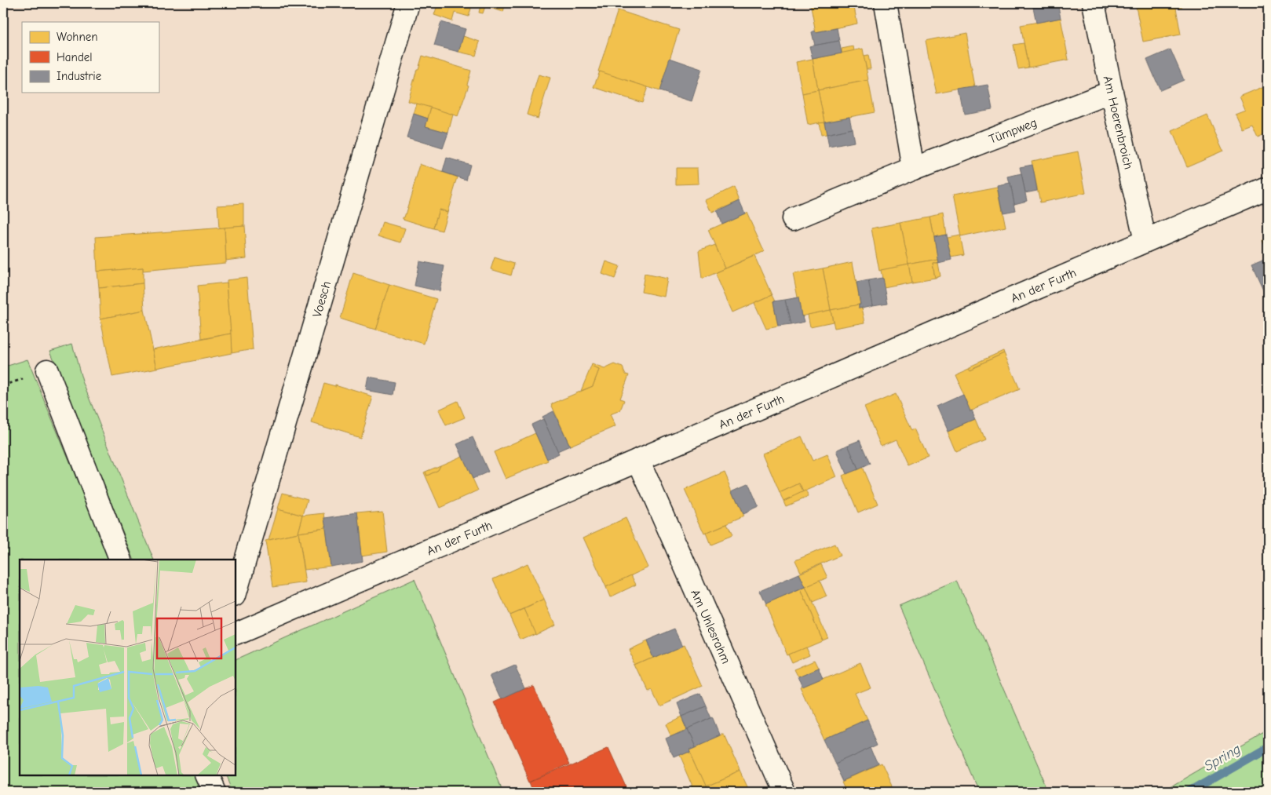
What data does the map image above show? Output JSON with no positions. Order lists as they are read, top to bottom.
{
  "streets": {
    "street": [
      "Am Hoerenbroich",
      "Tümpweg",
      "An der Furth",
      "Voesch",
      "Am Uhlesrahm"
    ]
  },
  "crossings": [
    ["Am Hoerenbroich", "Tümpweg"],
    ["Am Hoerenbroich", "An der Furth"],
    ["An der Furth", "Am Uhlesrahm"]
  ],
  "water": ["Spring"],
  "legend": ["Wohnen", "Handel", "Industrie"]
}
